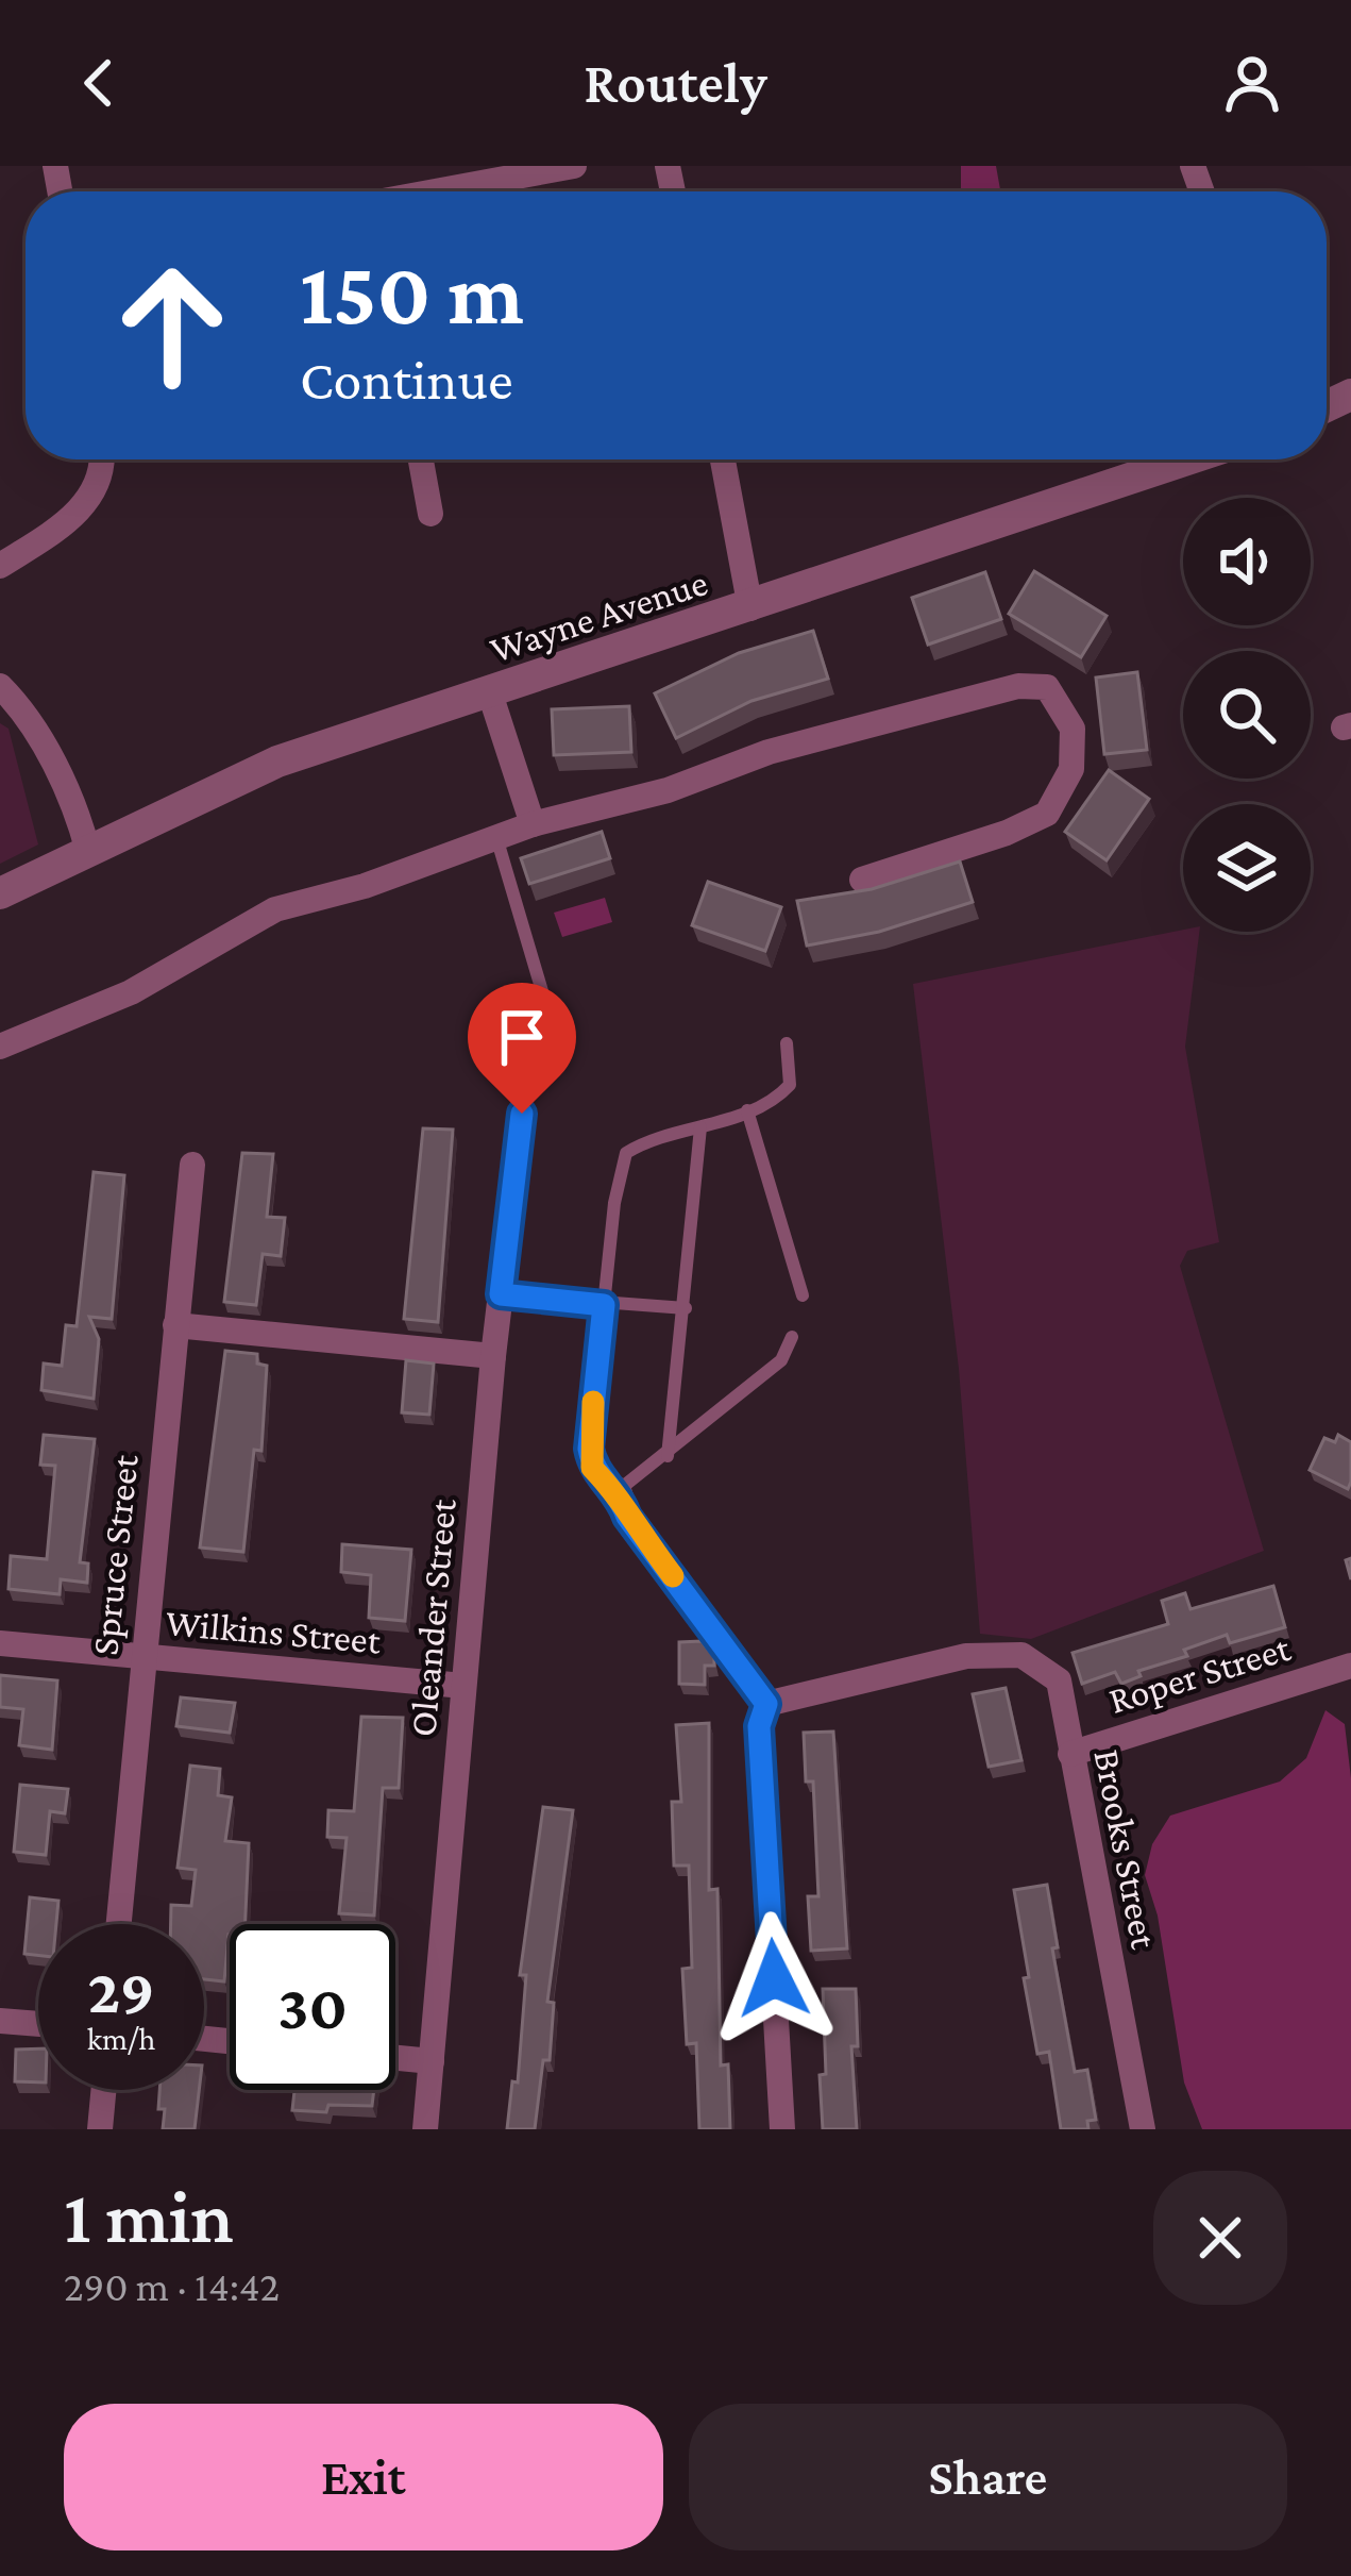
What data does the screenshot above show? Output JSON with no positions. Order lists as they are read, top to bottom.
{
  "streets": {
    "street": [
      "Wayne Avenue",
      "Spruce Street",
      "Oleander Street",
      "Wilkins Street",
      "Roper Street",
      "Brooks Street"
    ]
  },
  "crossings": [
    ["Spruce Street", "Wilkins Street"],
    ["Oleander Street", "Wilkins Street"],
    ["Roper Street", "Brooks Street"]
  ],
  "page": {
    "header": "Routely",
    "turn": ["150 m", "Continue"],
    "speed": "29 km/h",
    "limit": "30",
    "heading": ["1 min", "290 m · 14:42"],
    "buttons": ["Exit", "Share"]
  }
}
